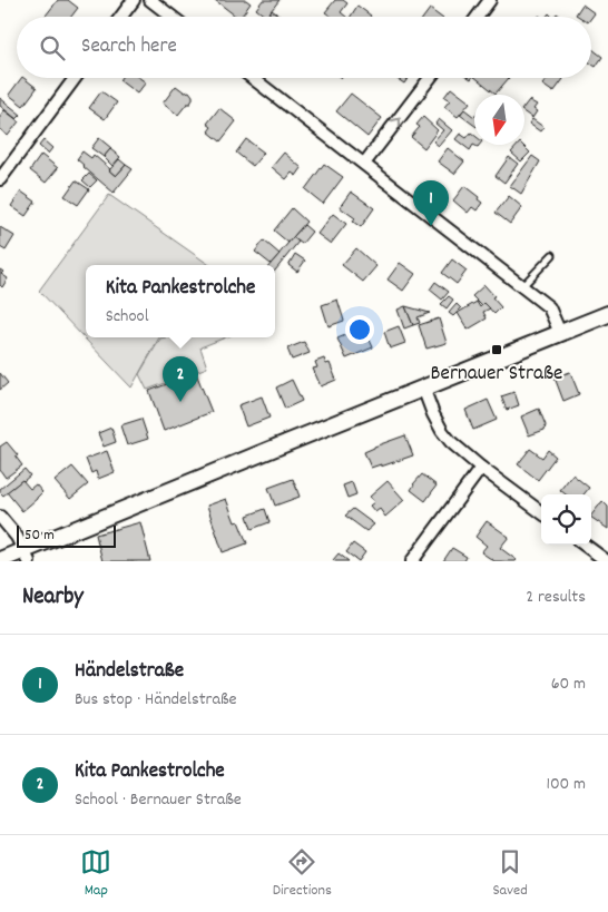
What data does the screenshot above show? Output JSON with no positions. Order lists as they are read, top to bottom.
{
  "places": {
    "transit": ["Bernauer Straße"]
  },
  "scale_bar": "50 m",
  "north": "bottom",
  "page": {
    "search": "Search here",
    "pins": ["1", "2"],
    "popup": ["Kita Pankestrolche", "School"],
    "scale": "50 m",
    "heading": ["Nearby", "2 results"],
    "list": [
      {
        "mark": "1",
        "name": "Händelstraße",
        "note": "Bus stop · Händelstraße",
        "value": "60 m"
      },
      {
        "mark": "2",
        "name": "Kita Pankestrolche",
        "note": "School · Bernauer Straße",
        "value": "100 m"
      }
    ],
    "nav": ["Map", "Directions", "Saved"]
  }
}
